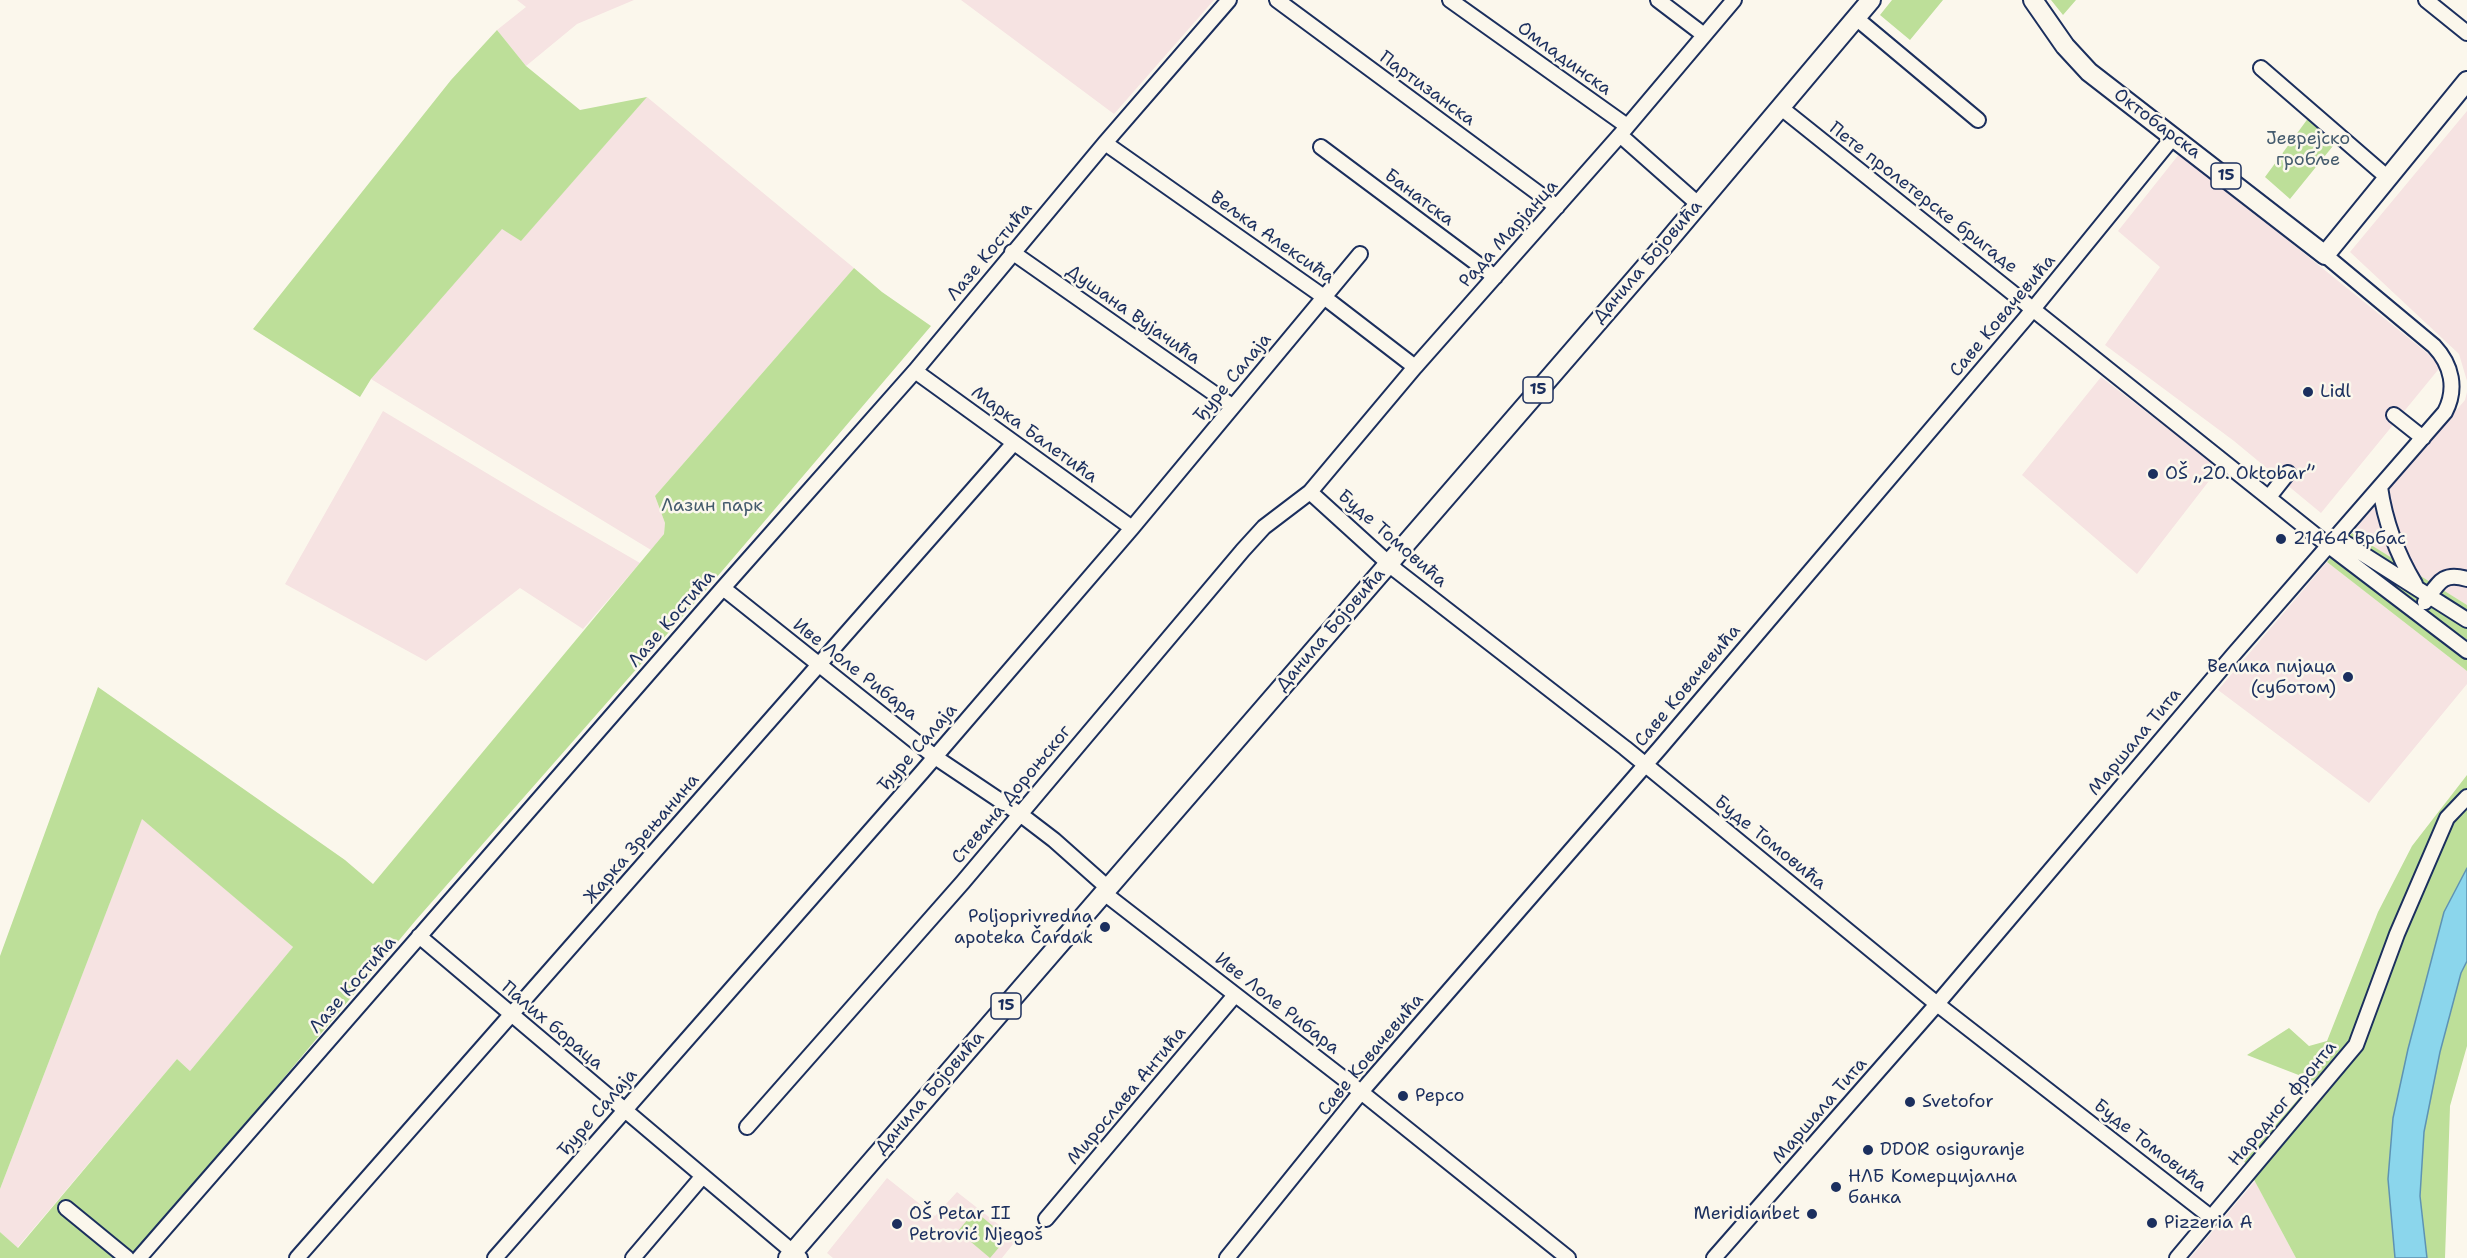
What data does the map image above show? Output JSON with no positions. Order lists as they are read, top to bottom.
{
  "streets": {
    "main road": ["Октобарска", "15", "Данила Бојовића"],
    "street": [
      "Омладинска",
      "Партизанска",
      "Банатска",
      "Пете пролетерске бригаде",
      "Рада Марјанца",
      "Вељка Алексића",
      "Лазе Костића",
      "Душана Вујачића",
      "Саве Ковачевића",
      "Ђуре Салаја",
      "Марка Балетића",
      "Буде Томовића",
      "Иве Лоле Рибара",
      "Маршала Тита",
      "Стевана Дороњског",
      "Жарка Зрењанина",
      "Палих бораца",
      "Мирослава Антића",
      "Народног фронта"
    ]
  },
  "crossings": [
    ["Омладинска", "Рада Марјанца"],
    ["Омладинска", "Данила Бојовића"],
    ["Партизанска", "Рада Марјанца"],
    ["Октобарска", "Саве Ковачевића"],
    ["Октобарска", "Маршала Тита"],
    ["Банатска", "Рада Марјанца"],
    ["Пете пролетерске бригаде", "Данила Бојовића"],
    ["Пете пролетерске бригаде", "Саве Ковачевића"],
    ["Пете пролетерске бригаде", "Маршала Тита"],
    ["Рада Марјанца", "Вељка Алексића"],
    ["Рада Марјанца", "Буде Томовића"],
    ["Рада Марјанца", "Стевана Дороњског"],
    ["Вељка Алексића", "Лазе Костића"],
    ["Вељка Алексића", "Ђуре Салаја"],
    ["Лазе Костића", "Душана Вујачића"],
    ["Лазе Костића", "Марка Балетића"],
    ["Лазе Костића", "Иве Лоле Рибара"],
    ["Лазе Костића", "Палих бораца"],
    ["Данила Бојовића", "Буде Томовића"],
    ["Данила Бојовића", "Иве Лоле Рибара"],
    ["Данила Бојовића", "Палих бораца"],
    ["Душана Вујачића", "Ђуре Салаја"],
    ["Саве Ковачевића", "Буде Томовића"],
    ["Саве Ковачевића", "Иве Лоле Рибара"],
    ["Ђуре Салаја", "Марка Балетића"],
    ["Ђуре Салаја", "Иве Лоле Рибара"],
    ["Ђуре Салаја", "Палих бораца"],
    ["Марка Балетића", "Жарка Зрењанина"],
    ["Буде Томовића", "Маршала Тита"],
    ["Буде Томовића", "Стевана Дороњског"],
    ["Буде Томовића", "Народног фронта"],
    ["Иве Лоле Рибара", "Стевана Дороњског"],
    ["Иве Лоле Рибара", "Жарка Зрењанина"],
    ["Иве Лоле Рибара", "Мирослава Антића"],
    ["Жарка Зрењанина", "Палих бораца"]
  ],
  "parks": ["Јеврејско гробље", "Лазин парк"],
  "places": [
    "Lidl",
    "OŠ „20. Oktobar”",
    "21464 Врбас",
    "Велика пијаца (суботом)",
    "Poljoprivredna apoteka Čardak",
    "Pepco",
    "Svetofor",
    "DDOR osiguranje",
    "НЛБ Комерцијална банка",
    "Meridianbet",
    "Pizzeria A",
    "OŠ Petar II Petrović Njegoš"
  ]
}
